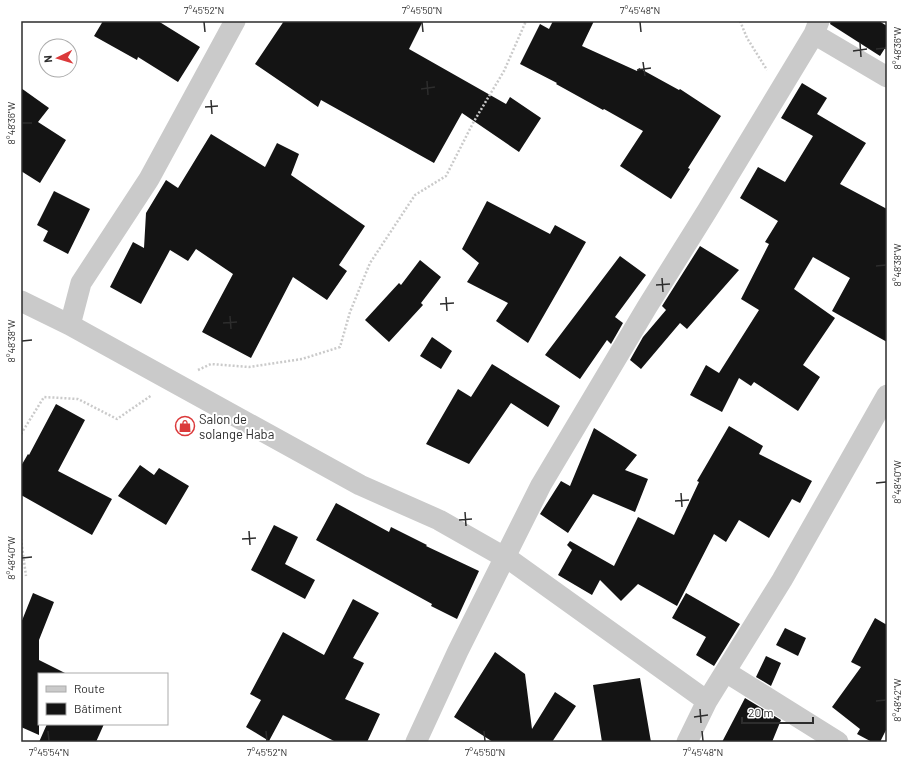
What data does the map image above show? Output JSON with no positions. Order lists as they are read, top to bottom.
{
  "places": {
    "shop": ["Salon de solange Haba"]
  },
  "legend": ["Route", "Bâtiment"],
  "scale_bar": "20 m",
  "north": "left",
  "coordinates": [
    "7°45'52\"N",
    "7°45'50\"N",
    "7°45'48\"N",
    "8°48'36\"W",
    "8°48'38\"W",
    "8°48'40\"W",
    "8°48'42\"W",
    "7°45'54\"N"
  ]
}
